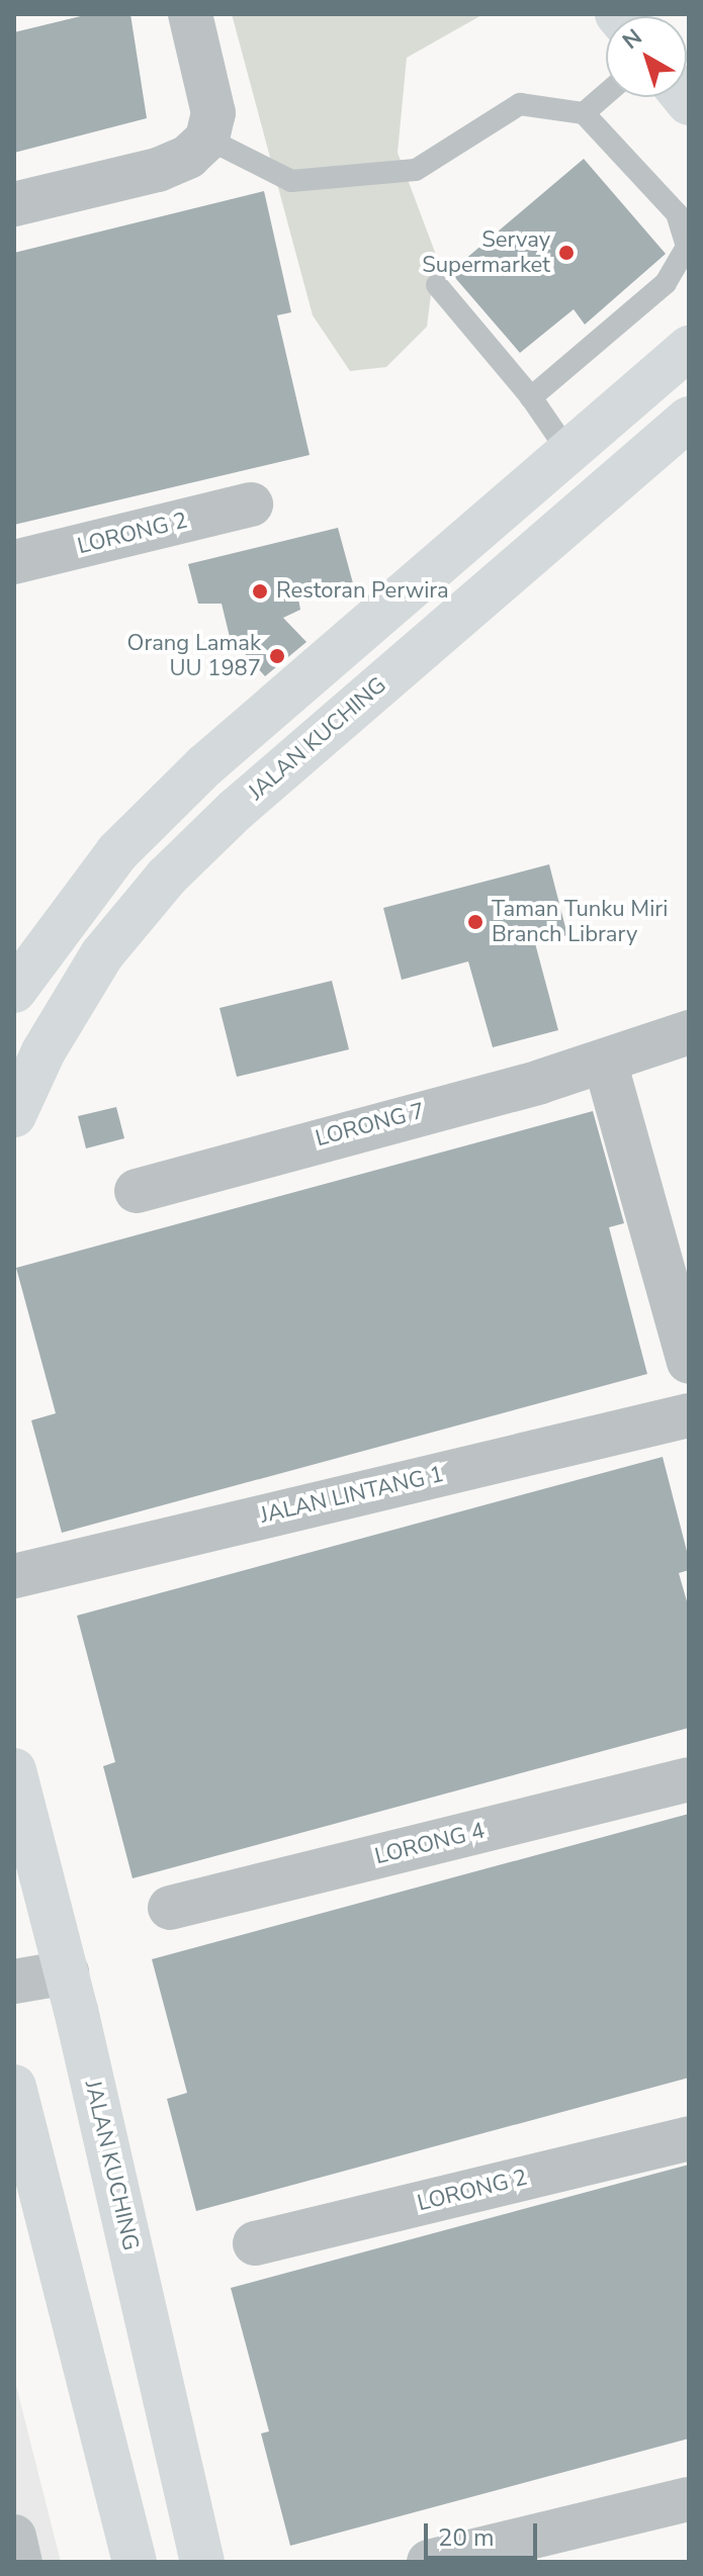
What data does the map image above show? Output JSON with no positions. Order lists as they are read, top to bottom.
{
  "streets": {
    "street": [
      "LORONG 2",
      "JALAN KUCHING",
      "LORONG 7",
      "JALAN LINTANG 1",
      "LORONG 4"
    ]
  },
  "places": [
    "Servay Supermarket",
    "Restoran Perwira",
    "Orang Lamak UU 1987",
    "Taman Tunku Miri Branch Library"
  ],
  "scale_bar": "20 m",
  "north": "top left"
}
